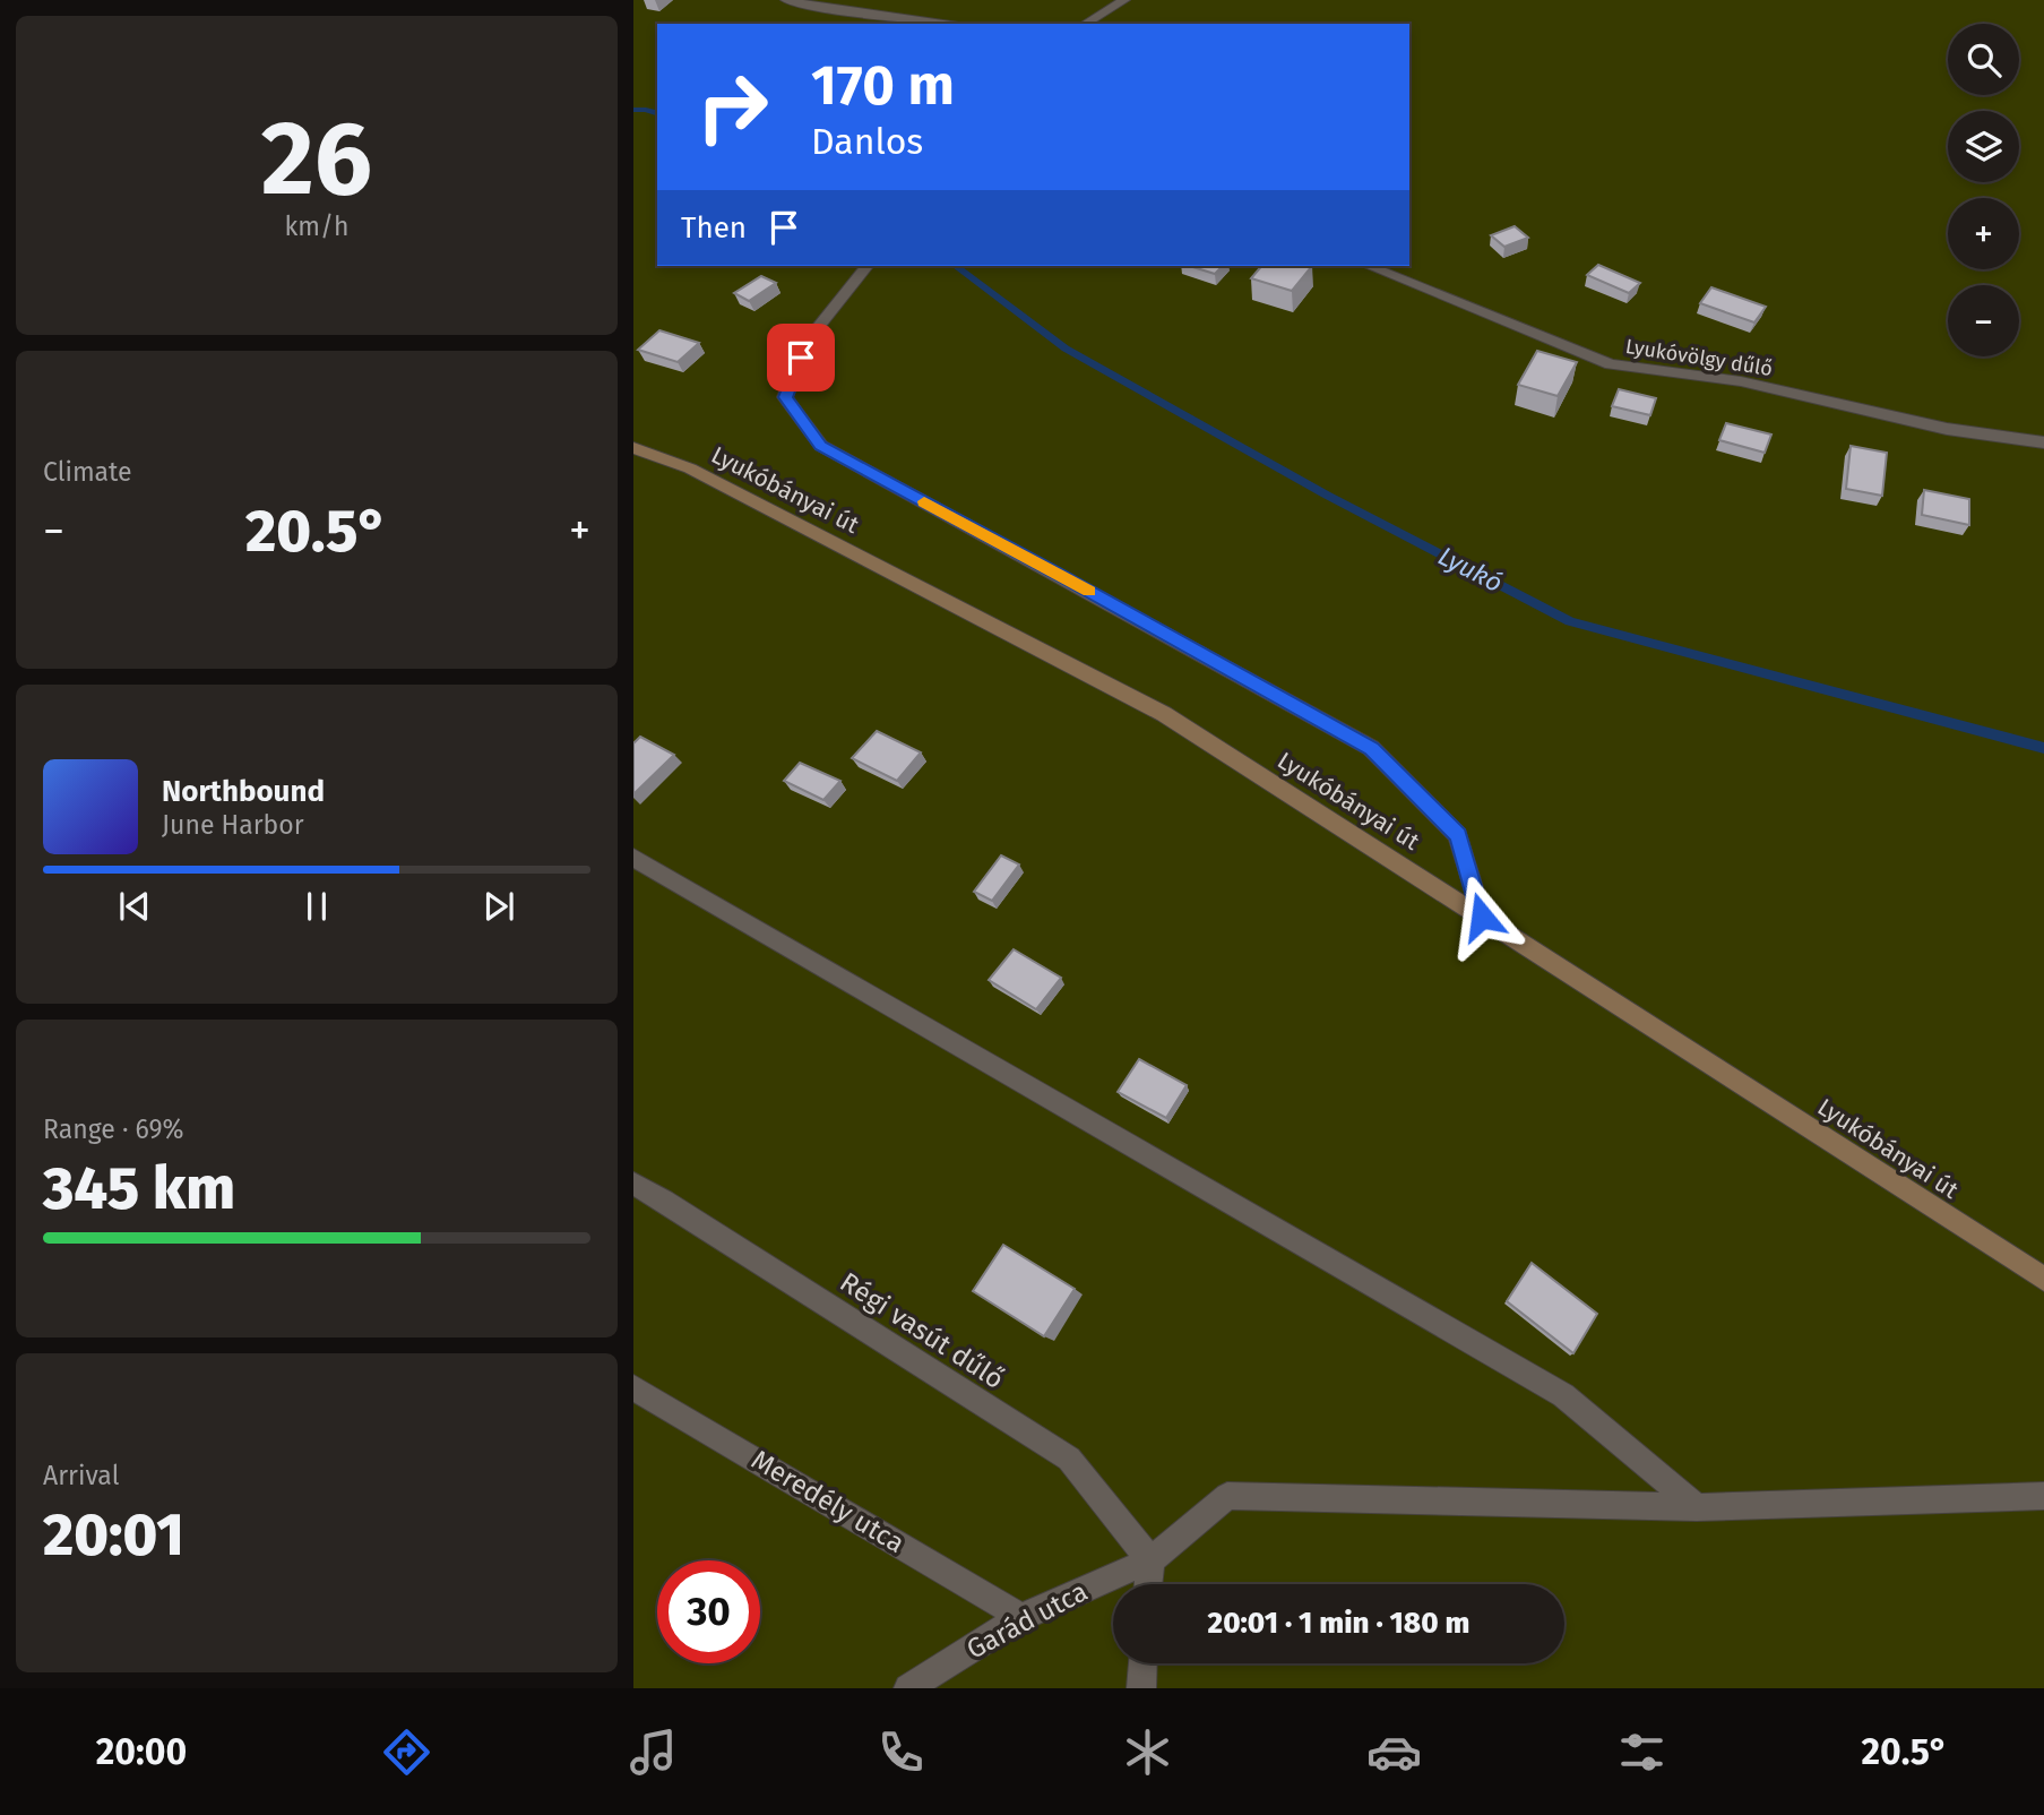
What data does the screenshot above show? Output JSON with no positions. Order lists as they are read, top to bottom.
{
  "streets": {
    "main road": ["Lyukóbányai út"],
    "street": [
      "Lyukóvölgy dűlő",
      "Régi vasút dűlő",
      "Meredély utca",
      "Garád utca"
    ]
  },
  "crossings": [
    ["Régi vasút dűlő", "Garád utca"],
    ["Meredély utca", "Garád utca"]
  ],
  "water": ["Lyukó"],
  "page": {
    "tile": [
      ["26", "km/h"],
      "Climate",
      ["Range · 69%", "345 km"],
      ["Arrival", "20:01"]
    ],
    "map_buttons": ["+", "−"],
    "turn": ["170 m", "Danlos"],
    "then": "Then",
    "heat": ["−", "20.5°", "+"],
    "song": ["Northbound", "June Harbor"],
    "limit": "30",
    "trip": "20:01 · 1 min · 180 m",
    "tabs": ["20:00", "20.5°"]
  }
}
